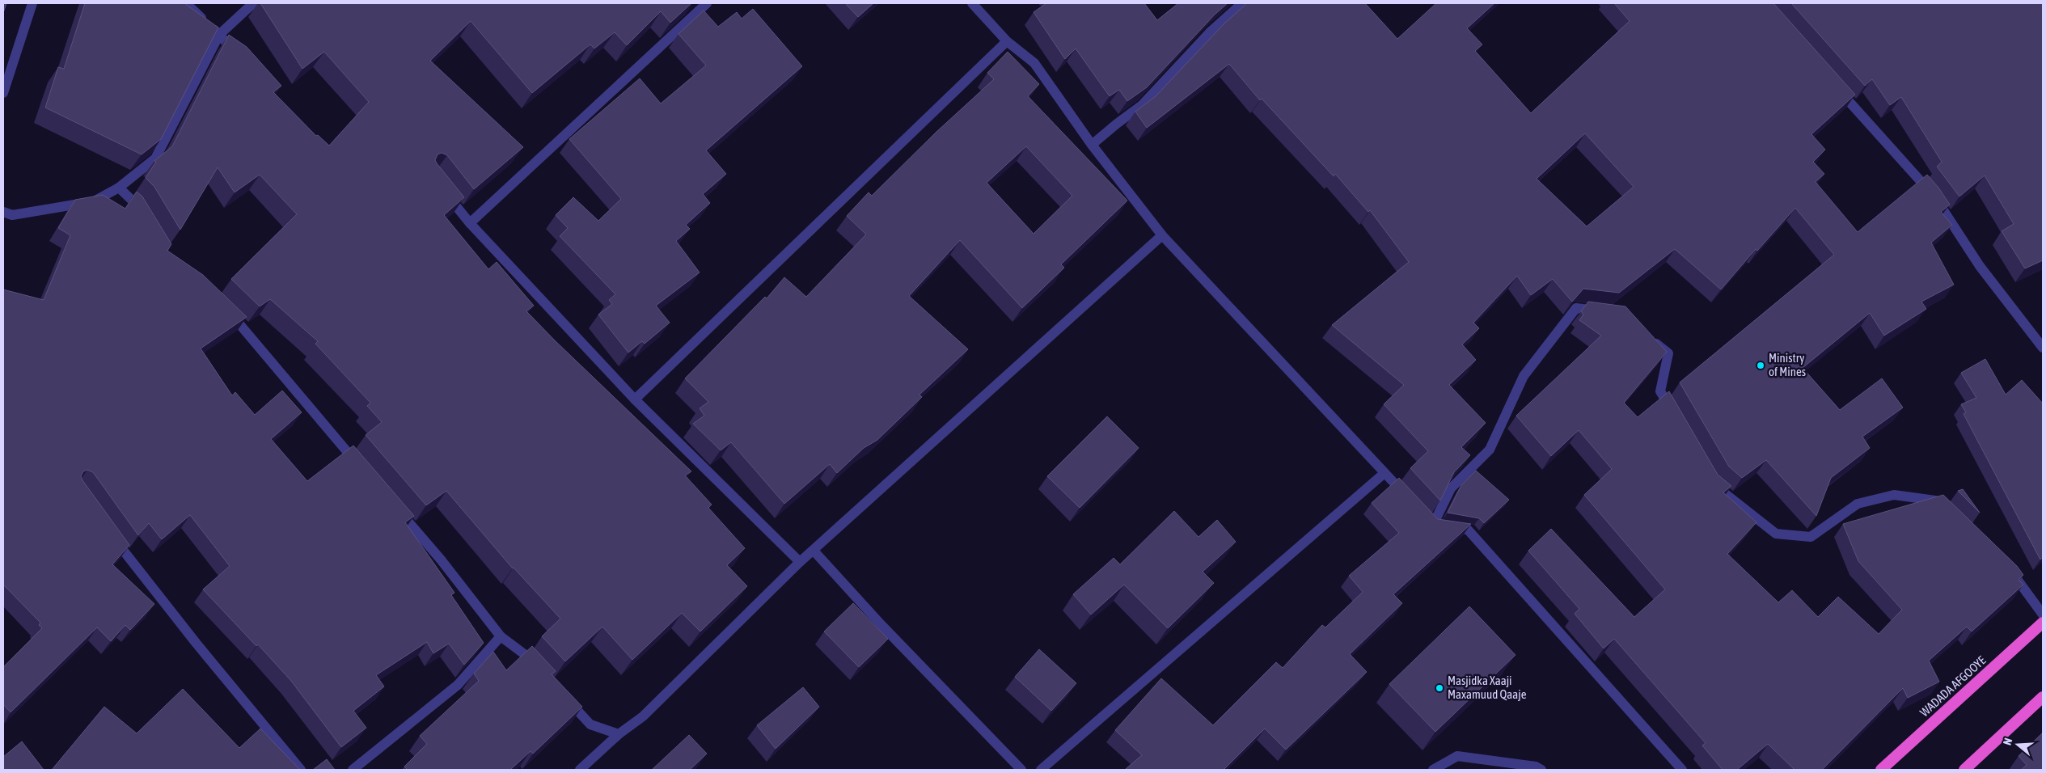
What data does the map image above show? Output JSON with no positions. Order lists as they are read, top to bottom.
{
  "streets": {
    "highway": ["WADADA AFGOOYE"]
  },
  "places": ["Ministry of Mines", "Masjidka Xaaji Maxamuud Qaaje"],
  "north": "left"
}
